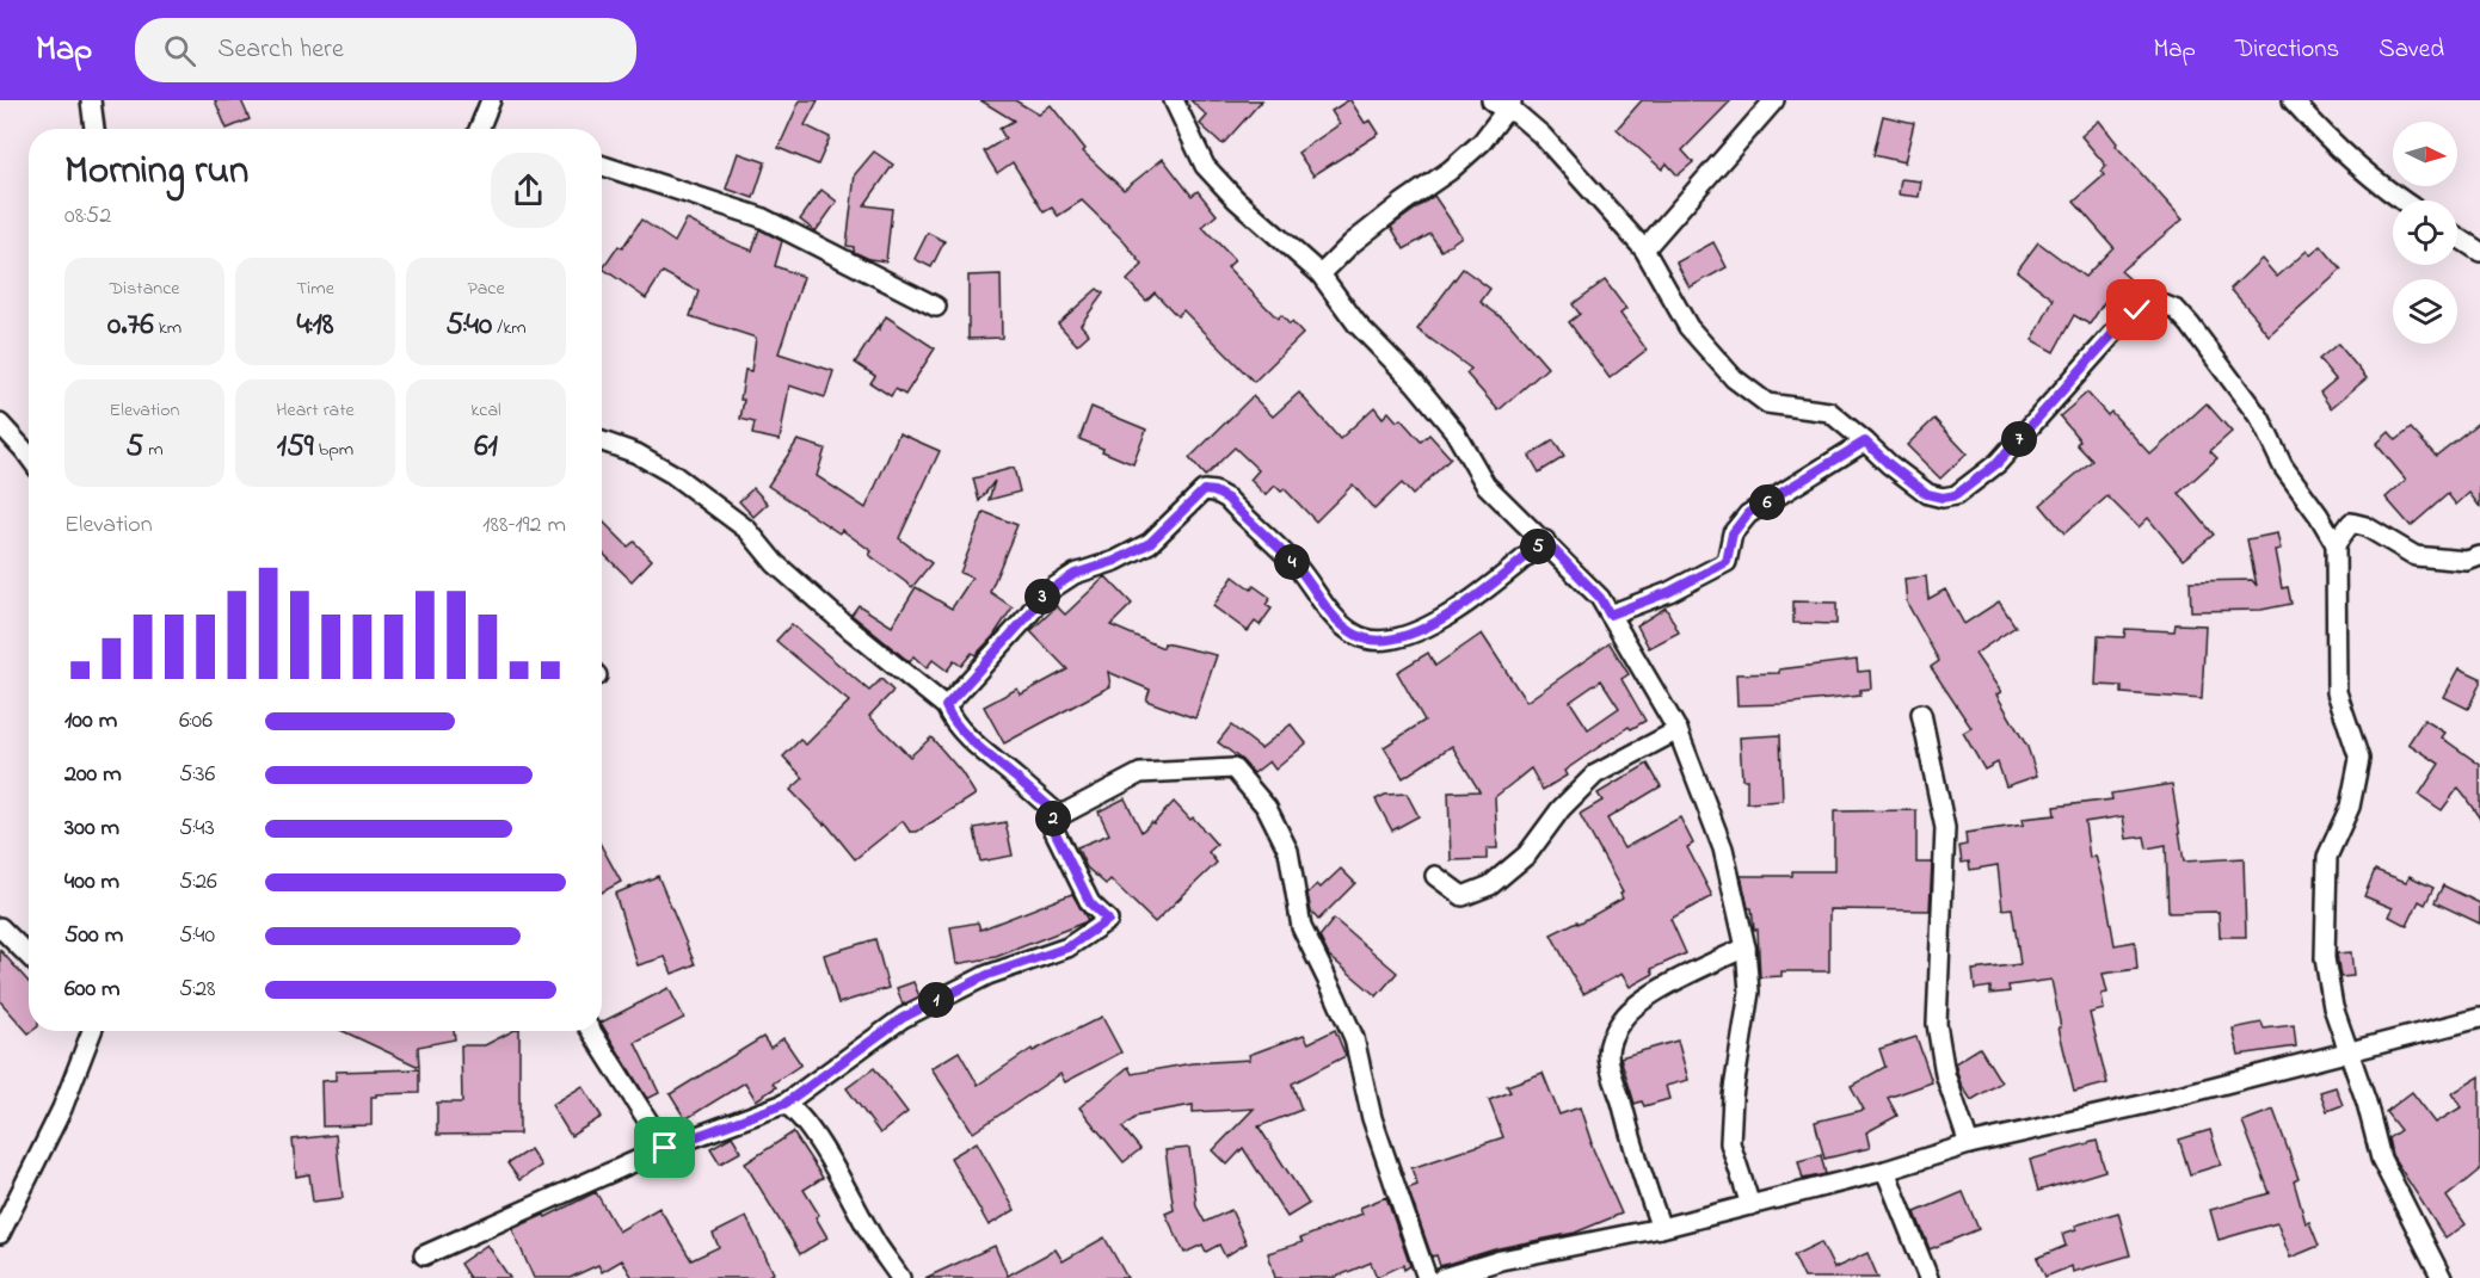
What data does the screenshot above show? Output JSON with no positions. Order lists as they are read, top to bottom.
{
  "north": "right",
  "page": {
    "header": "Map",
    "search": "Search here",
    "nav": ["Map", "Directions", "Saved"],
    "heading": ["Morning run", "08:52"],
    "stats": [
      ["Distance", "0.76 km"],
      ["Time", "4:18"],
      ["Pace", "5:40 /km"],
      ["Elevation", "5 m"],
      ["Heart rate", "159 bpm"],
      ["kcal", "61"]
    ],
    "pins": [
      "7",
      "6",
      "5",
      "4",
      "3",
      "2",
      "1"
    ],
    "chart": ["Elevation", "188–192 m"],
    "list": [
      {
        "name": "100 m",
        "note": "6:06"
      },
      {
        "name": "200 m",
        "note": "5:36"
      },
      {
        "name": "300 m",
        "note": "5:43"
      },
      {
        "name": "400 m",
        "note": "5:26"
      },
      {
        "name": "500 m",
        "note": "5:40"
      },
      {
        "name": "600 m",
        "note": "5:28"
      }
    ]
  }
}
